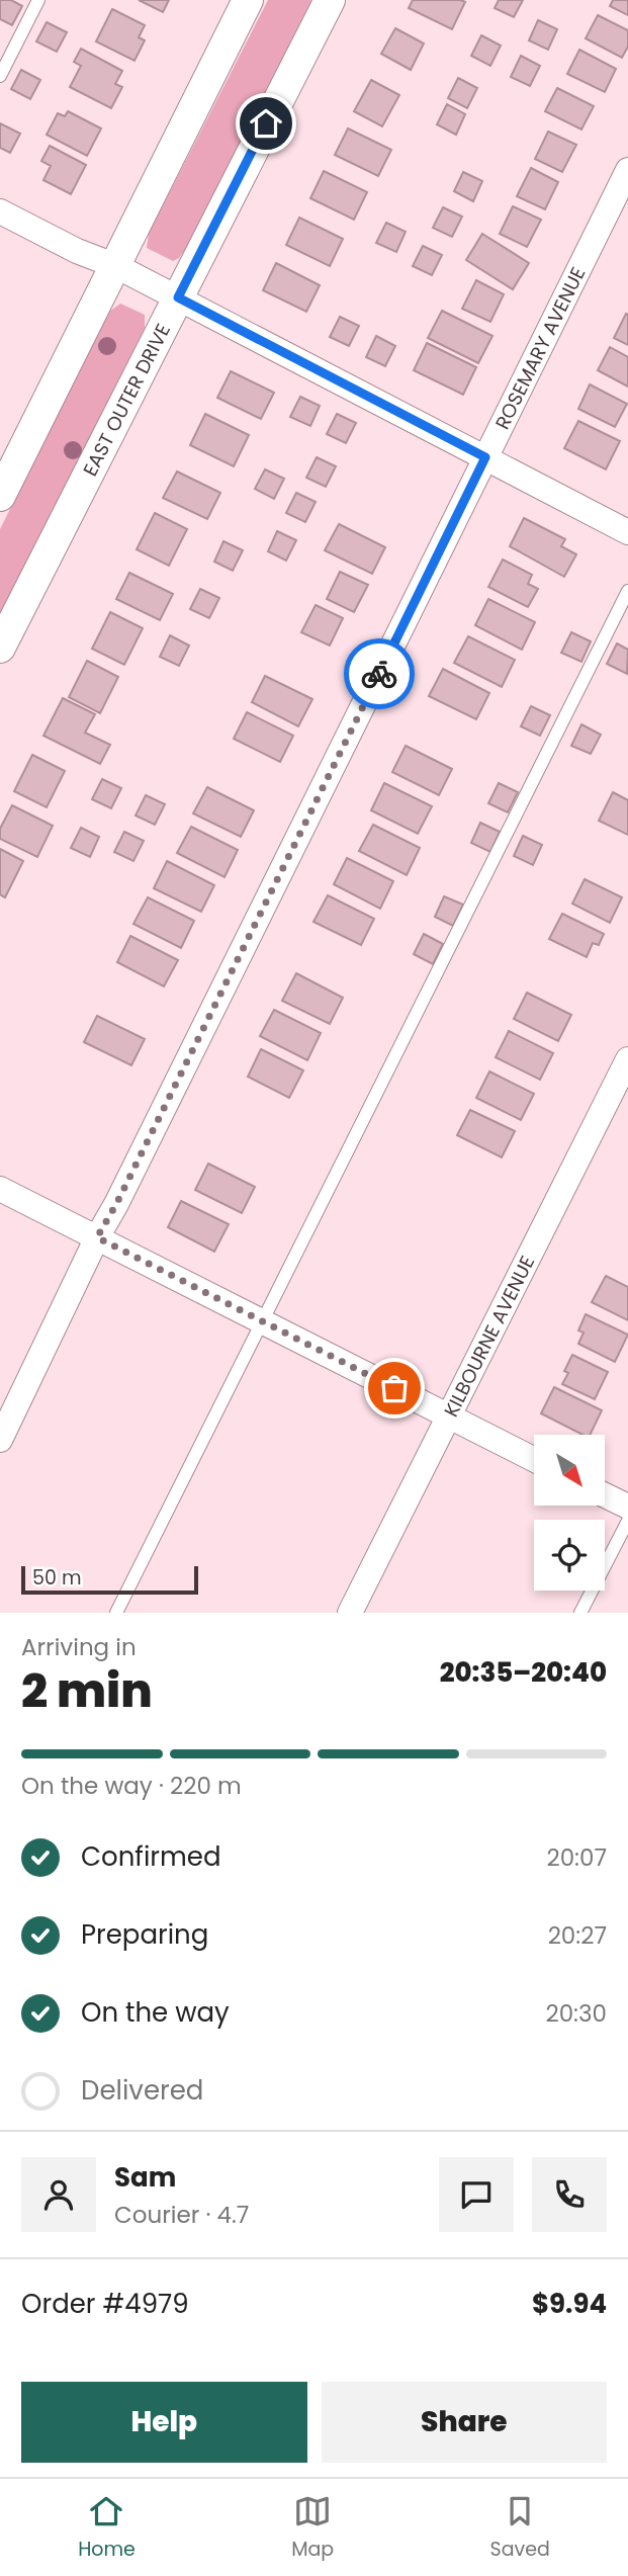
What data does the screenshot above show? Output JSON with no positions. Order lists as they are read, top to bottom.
{
  "streets": {
    "street": ["ROSEMARY AVENUE", "EAST OUTER DRIVE", "KILBOURNE AVENUE"]
  },
  "scale_bar": "50 m",
  "north": "bottom right",
  "page": {
    "scale": "50 m",
    "heading": ["2 min", "Arriving in", "20:35–20:40"],
    "panel": [
      "Sam",
      "Courier · 4.7",
      "Order #4979",
      "$9.94"
    ],
    "bar": "On the way · 220 m",
    "list": [
      ["Confirmed", "20:07"],
      ["Preparing", "20:27"],
      ["On the way", "20:30"],
      "Delivered"
    ],
    "buttons": ["Help", "Share"],
    "tabs": ["Home", "Map", "Saved"]
  }
}
